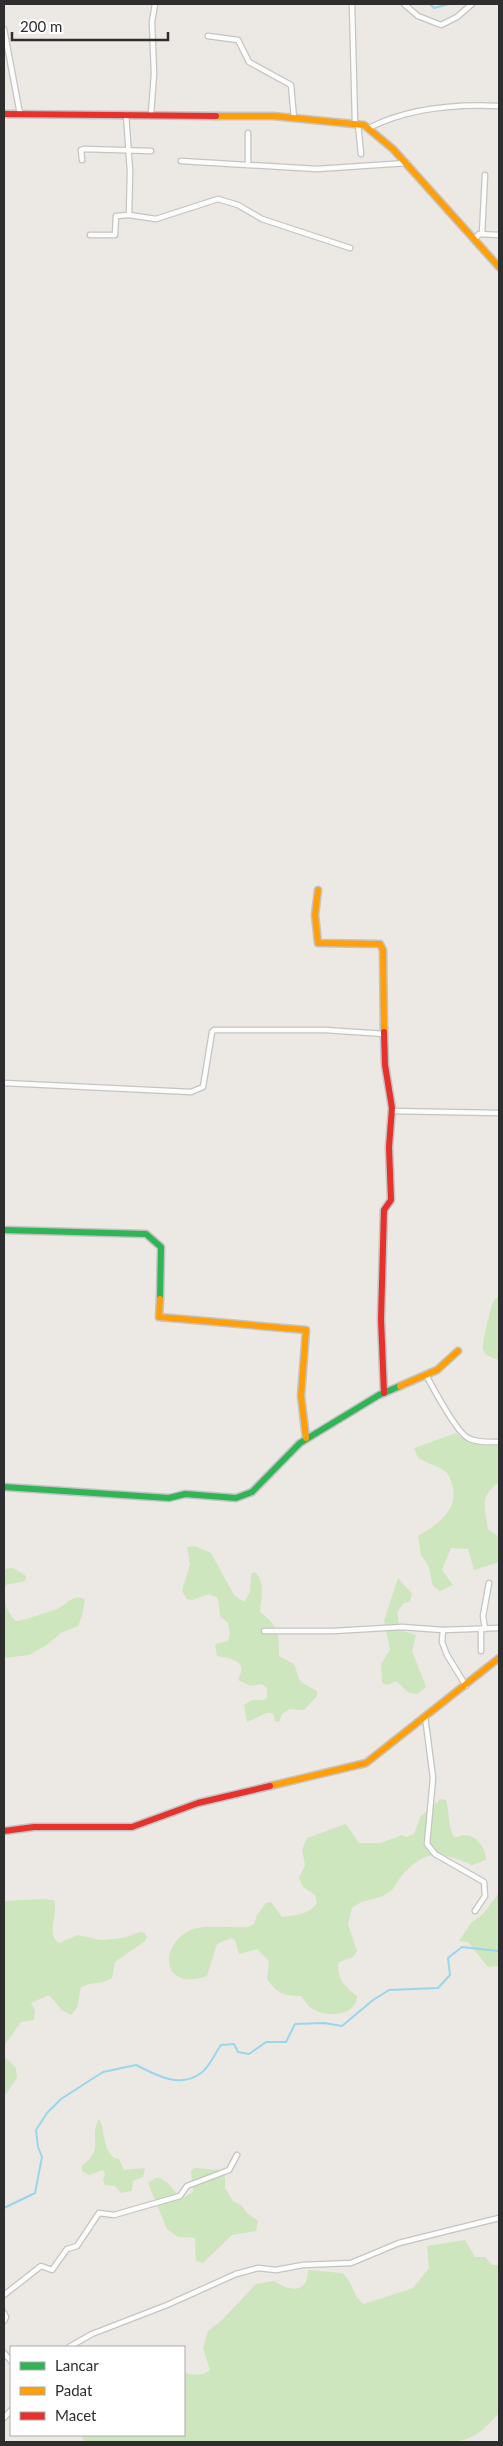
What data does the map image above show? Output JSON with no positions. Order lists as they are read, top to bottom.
{
  "legend": ["Lancar", "Padat", "Macet"],
  "scale_bar": "200 m"
}
